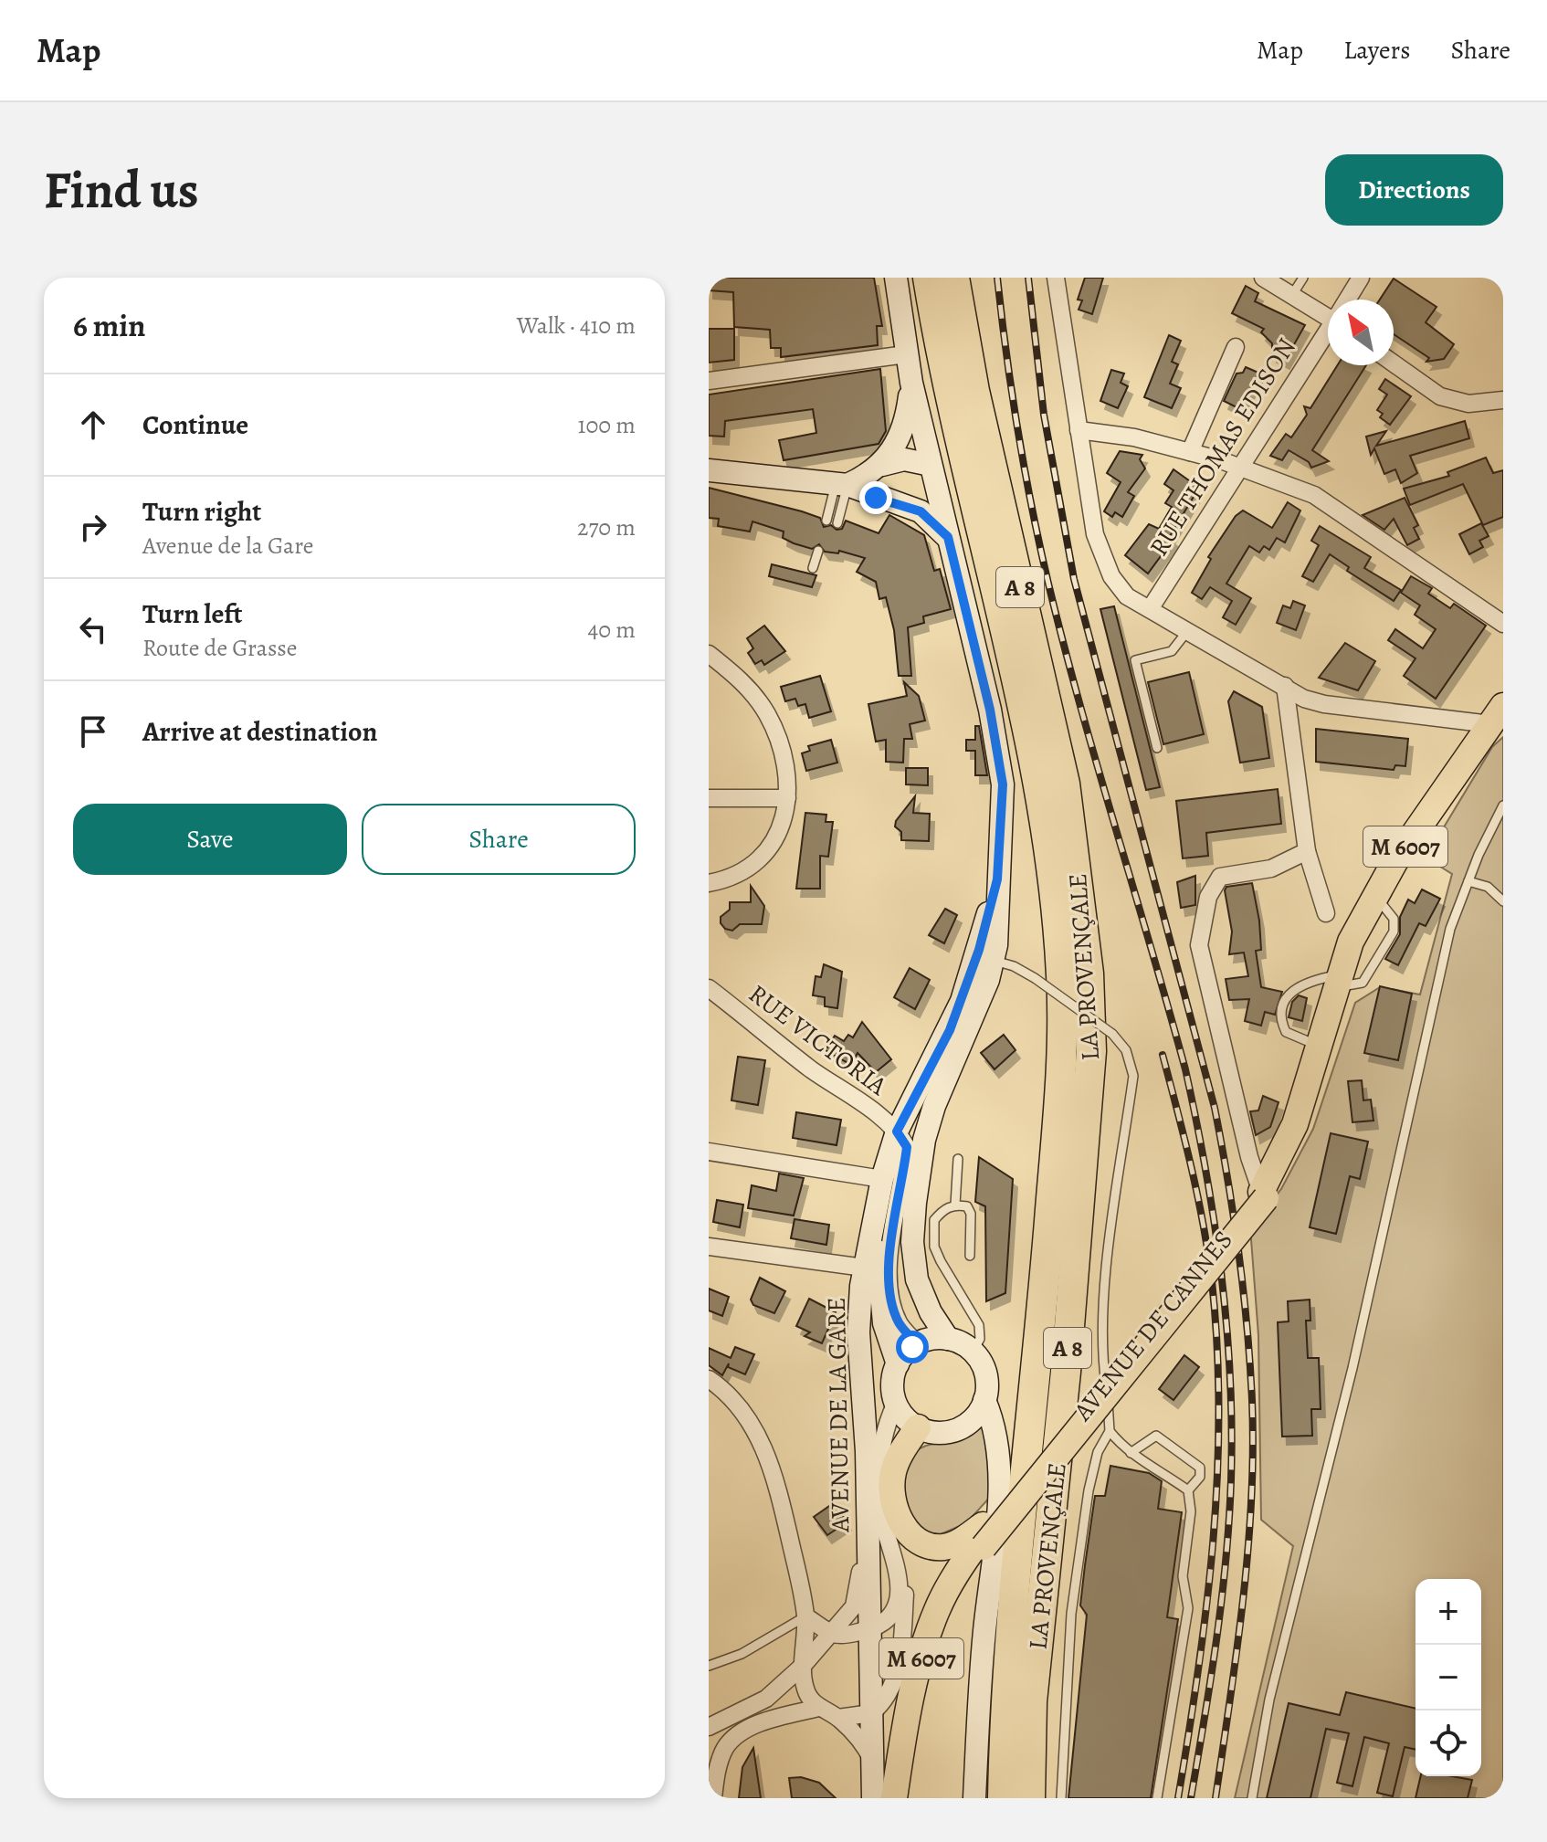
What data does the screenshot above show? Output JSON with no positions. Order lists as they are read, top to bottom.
{
  "streets": {
    "highway": ["A 8", "LA PROVENÇALE"],
    "main road": ["M 6007", "AVENUE DE CANNES", "AVENUE DE LA GARE"],
    "street": ["RUE THOMAS EDISON", "RUE VICTORIA"]
  },
  "crossings": [
    ["RUE VICTORIA", "AVENUE DE LA GARE"]
  ],
  "north": "top left",
  "page": {
    "header": "Map",
    "nav": ["Map", "Layers", "Share"],
    "buttons": [
      "Directions",
      ["Save", "Share"]
    ],
    "title": "Find us",
    "heading": ["6 min", "Walk · 410 m"],
    "list": [
      ["Continue", "100 m"],
      ["Turn right", "Avenue de la Gare", "270 m"],
      ["Turn left", "Route de Grasse", "40 m"],
      "Arrive at destination"
    ],
    "map_buttons": ["+", "−"]
  }
}
